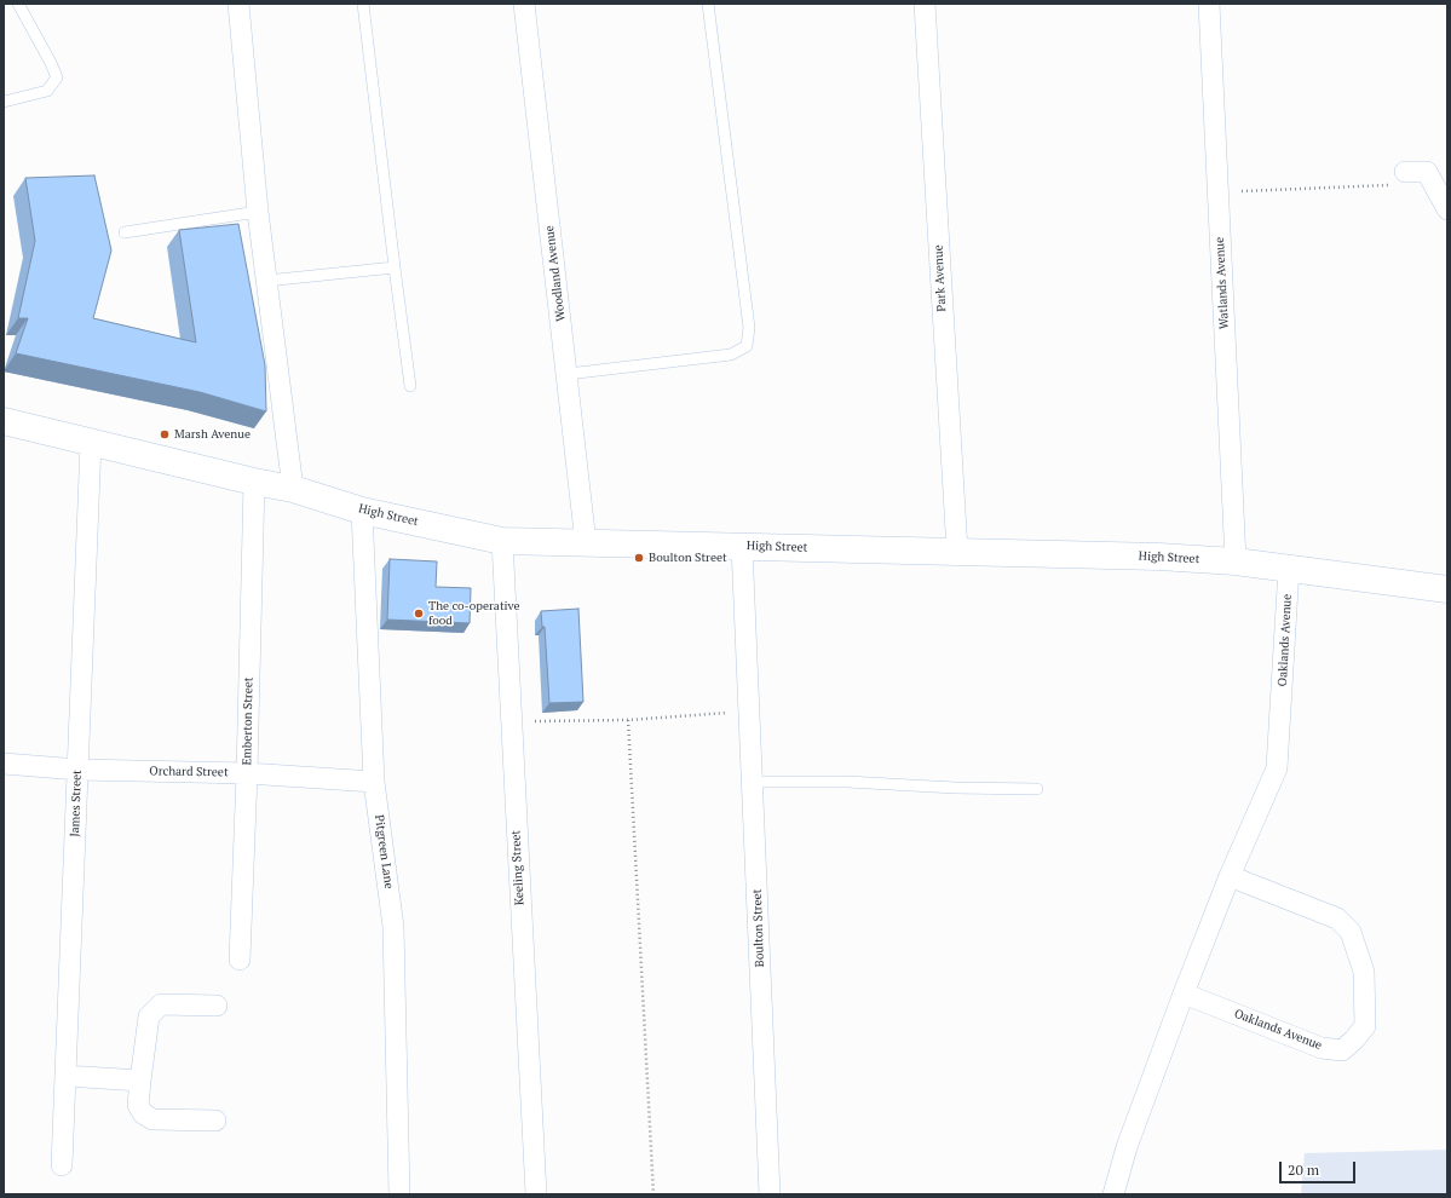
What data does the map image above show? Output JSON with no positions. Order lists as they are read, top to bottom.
{
  "streets": {
    "main road": ["High Street"],
    "street": [
      "Woodland Avenue",
      "Park Avenue",
      "Watlands Avenue",
      "Oaklands Avenue",
      "Emberton Street",
      "Orchard Street",
      "James Street",
      "Pitgreen Lane",
      "Keeling Street",
      "Boulton Street"
    ]
  },
  "crossings": [
    ["Woodland Avenue", "High Street"],
    ["Park Avenue", "High Street"],
    ["Watlands Avenue", "High Street"],
    ["High Street", "Oaklands Avenue"],
    ["High Street", "Emberton Street"],
    ["High Street", "James Street"],
    ["High Street", "Pitgreen Lane"],
    ["High Street", "Keeling Street"],
    ["High Street", "Boulton Street"],
    ["Emberton Street", "Orchard Street"],
    ["Orchard Street", "James Street"],
    ["Orchard Street", "Pitgreen Lane"]
  ],
  "places": ["Marsh Avenue", "Boulton Street", "The co-operative food"],
  "scale_bar": "20 m"
}
